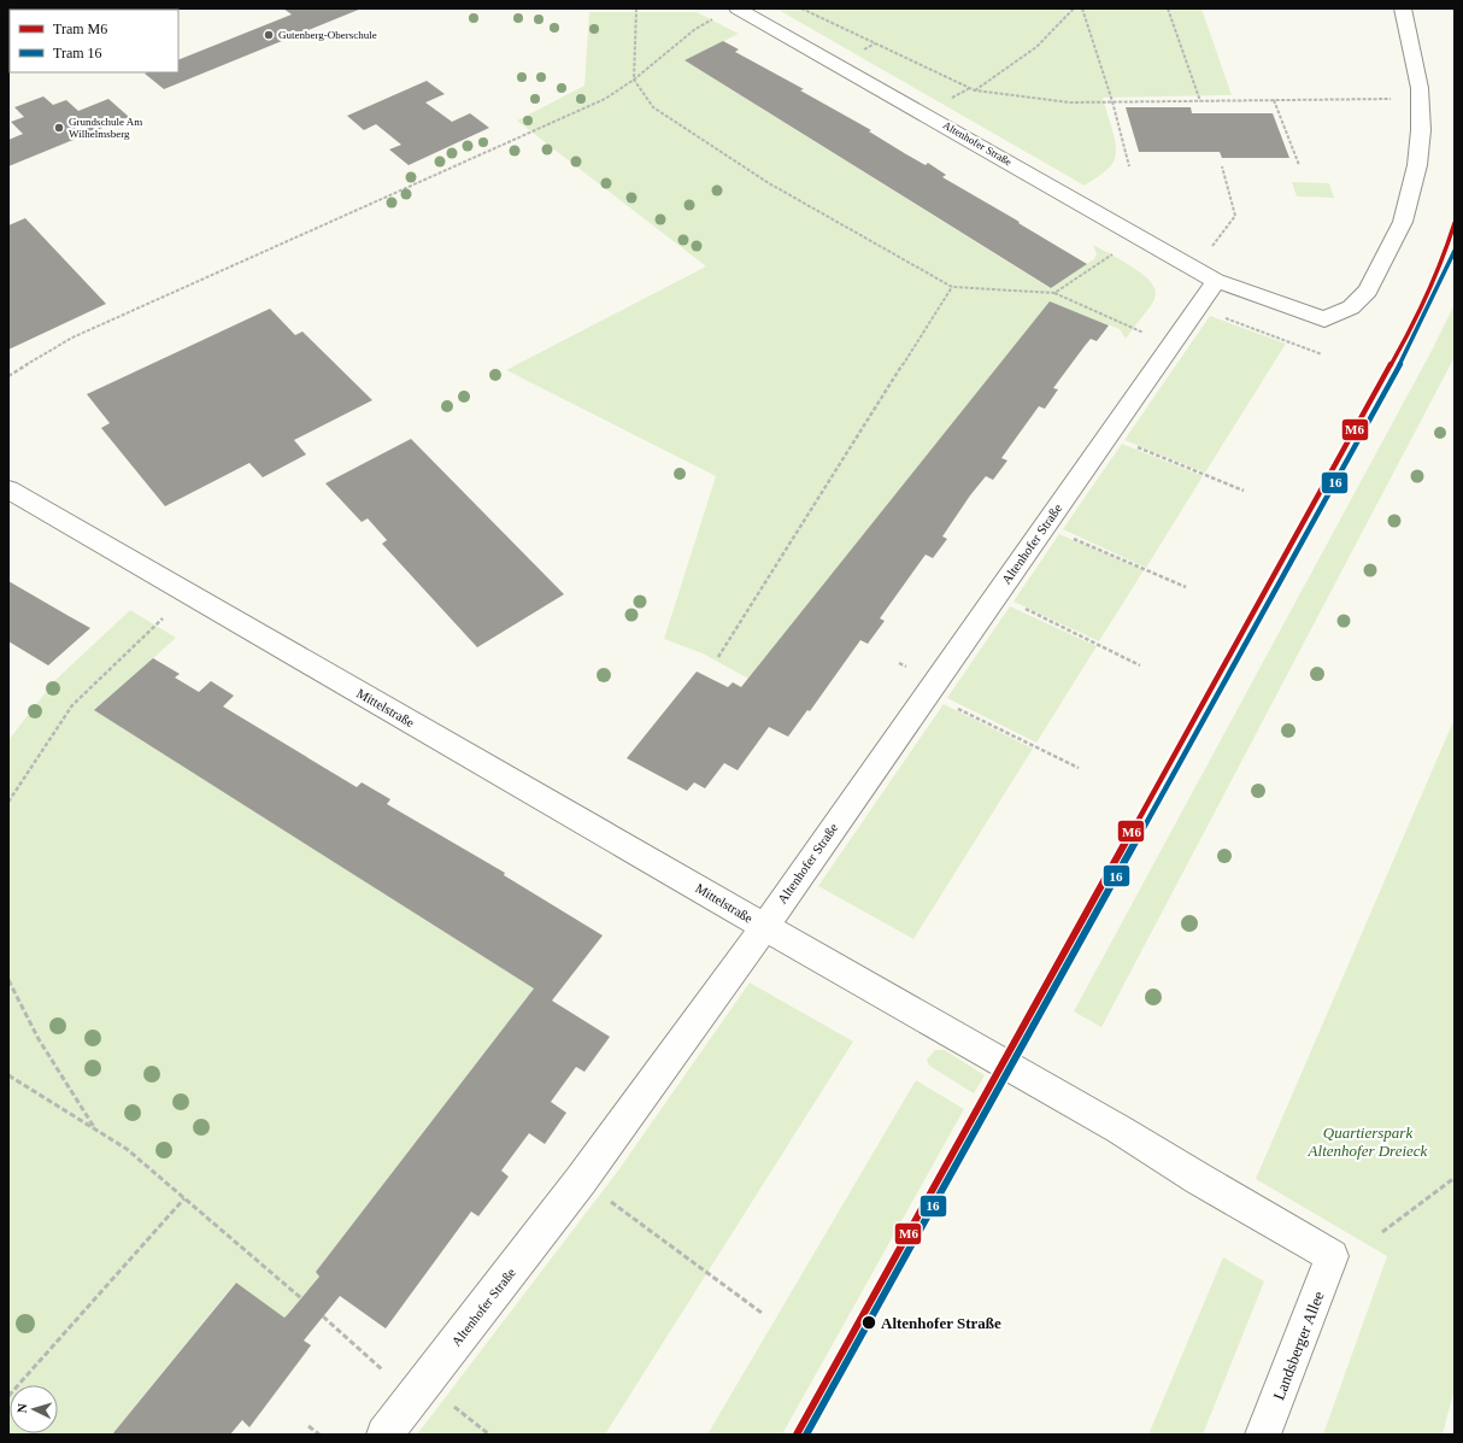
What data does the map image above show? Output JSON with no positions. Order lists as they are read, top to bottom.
{
  "streets": {
    "street": ["Altenhofer Straße", "Mittelstraße", "Landsberger Allee"]
  },
  "crossings": [
    ["Altenhofer Straße", "Mittelstraße"],
    ["Mittelstraße", "Landsberger Allee"]
  ],
  "parks": ["Quartierspark Altenhofer Dreieck"],
  "places": ["Gutenberg-Oberschule", "Grundschule Am Wilhelmsberg", "Altenhofer Straße"],
  "lines": ["tram line M6", "tram line 16"],
  "legend": ["Tram M6", "Tram 16"],
  "north": "left"
}
